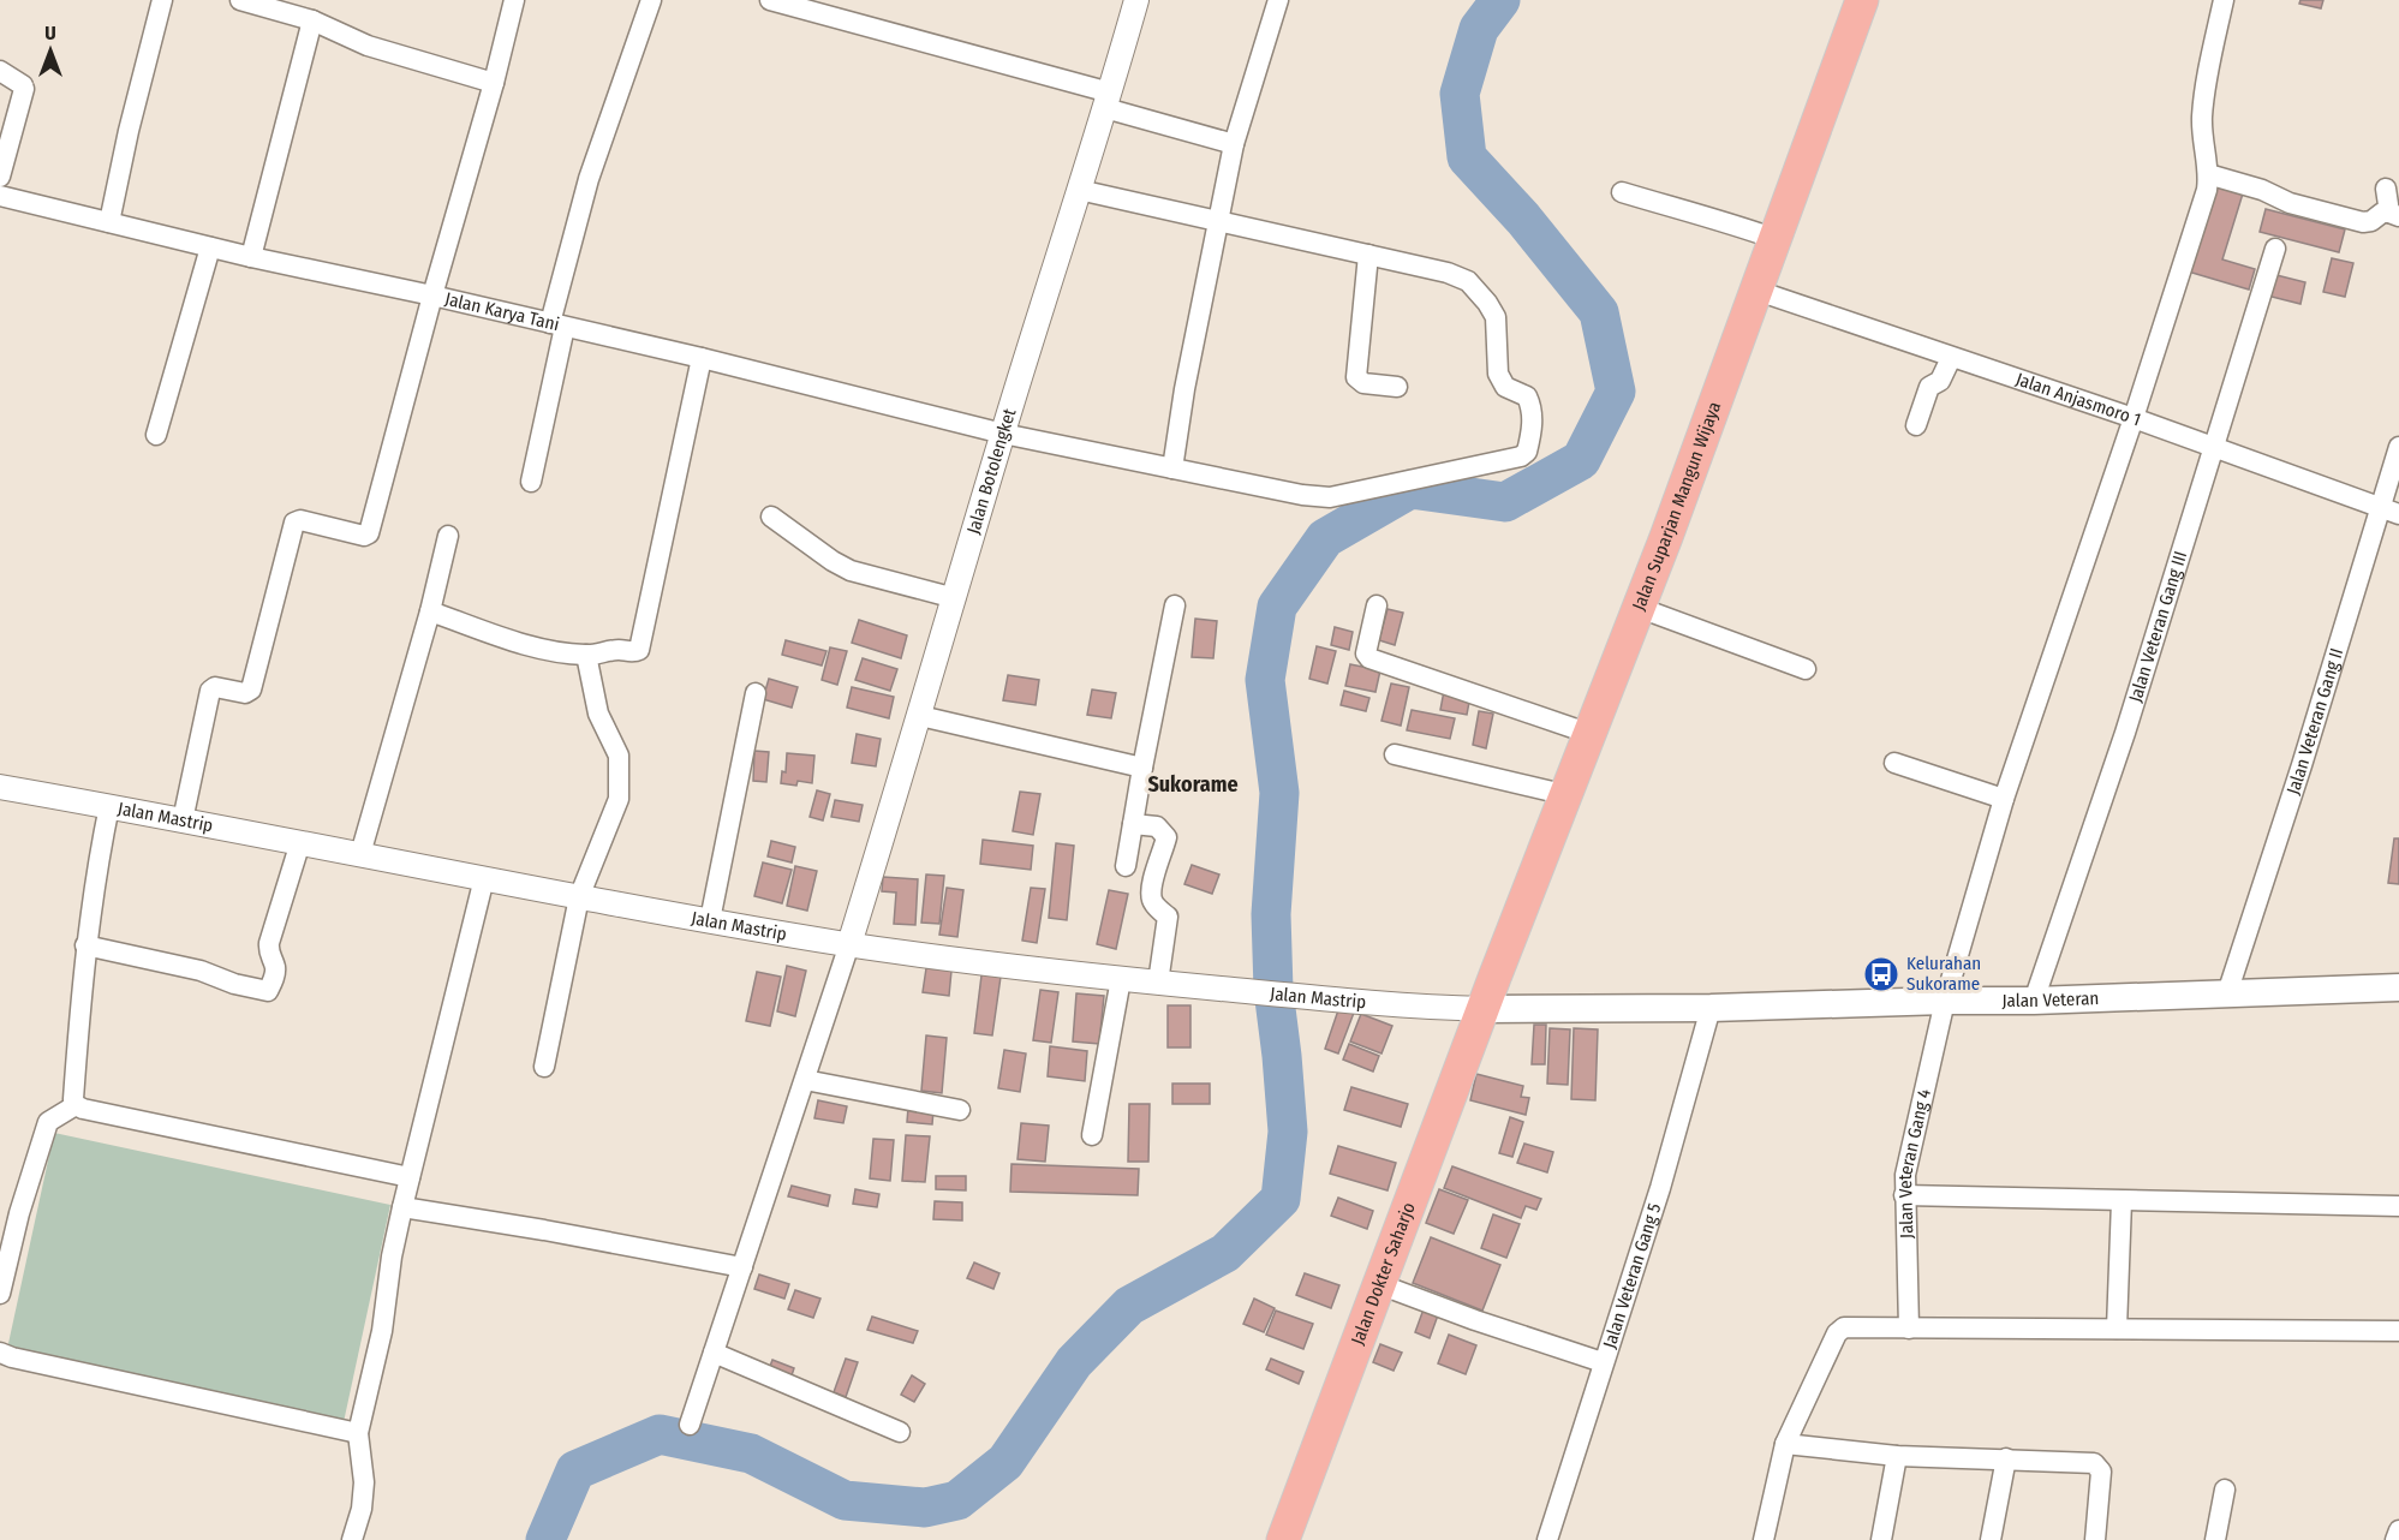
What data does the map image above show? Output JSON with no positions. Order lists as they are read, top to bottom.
{
  "streets": {
    "highway": ["Jalan Suparjan Mangun Wijaya", "Jalan Dokter Saharjo"],
    "main road": ["Jalan Veteran"],
    "street": [
      "Jalan Karya Tani",
      "Jalan Anjasmoro 1",
      "Jalan Botolengket",
      "Jalan Veteran Gang III",
      "Jalan Veteran Gang II",
      "Jalan Mastrip",
      "Jalan Veteran Gang 4",
      "Jalan Veteran Gang 5"
    ]
  },
  "crossings": [
    ["Jalan Karya Tani", "Jalan Botolengket"],
    ["Jalan Anjasmoro 1", "Jalan Suparjan Mangun Wijaya"],
    ["Jalan Anjasmoro 1", "Jalan Veteran Gang III"],
    ["Jalan Anjasmoro 1", "Jalan Veteran Gang II"],
    ["Jalan Anjasmoro 1", "Jalan Veteran Gang 4"],
    ["Jalan Botolengket", "Jalan Mastrip"],
    ["Jalan Suparjan Mangun Wijaya", "Jalan Mastrip"],
    ["Jalan Suparjan Mangun Wijaya", "Jalan Veteran"],
    ["Jalan Suparjan Mangun Wijaya", "Jalan Dokter Saharjo"],
    ["Jalan Veteran Gang III", "Jalan Veteran"],
    ["Jalan Veteran Gang II", "Jalan Veteran"],
    ["Jalan Mastrip", "Jalan Veteran"],
    ["Jalan Mastrip", "Jalan Dokter Saharjo"],
    ["Jalan Veteran", "Jalan Veteran Gang 4"],
    ["Jalan Veteran", "Jalan Dokter Saharjo"],
    ["Jalan Veteran", "Jalan Veteran Gang 5"]
  ],
  "districts": ["Sukorame"],
  "places": {
    "bus stop": ["Kelurahan Sukorame"]
  },
  "north": "top"
}
